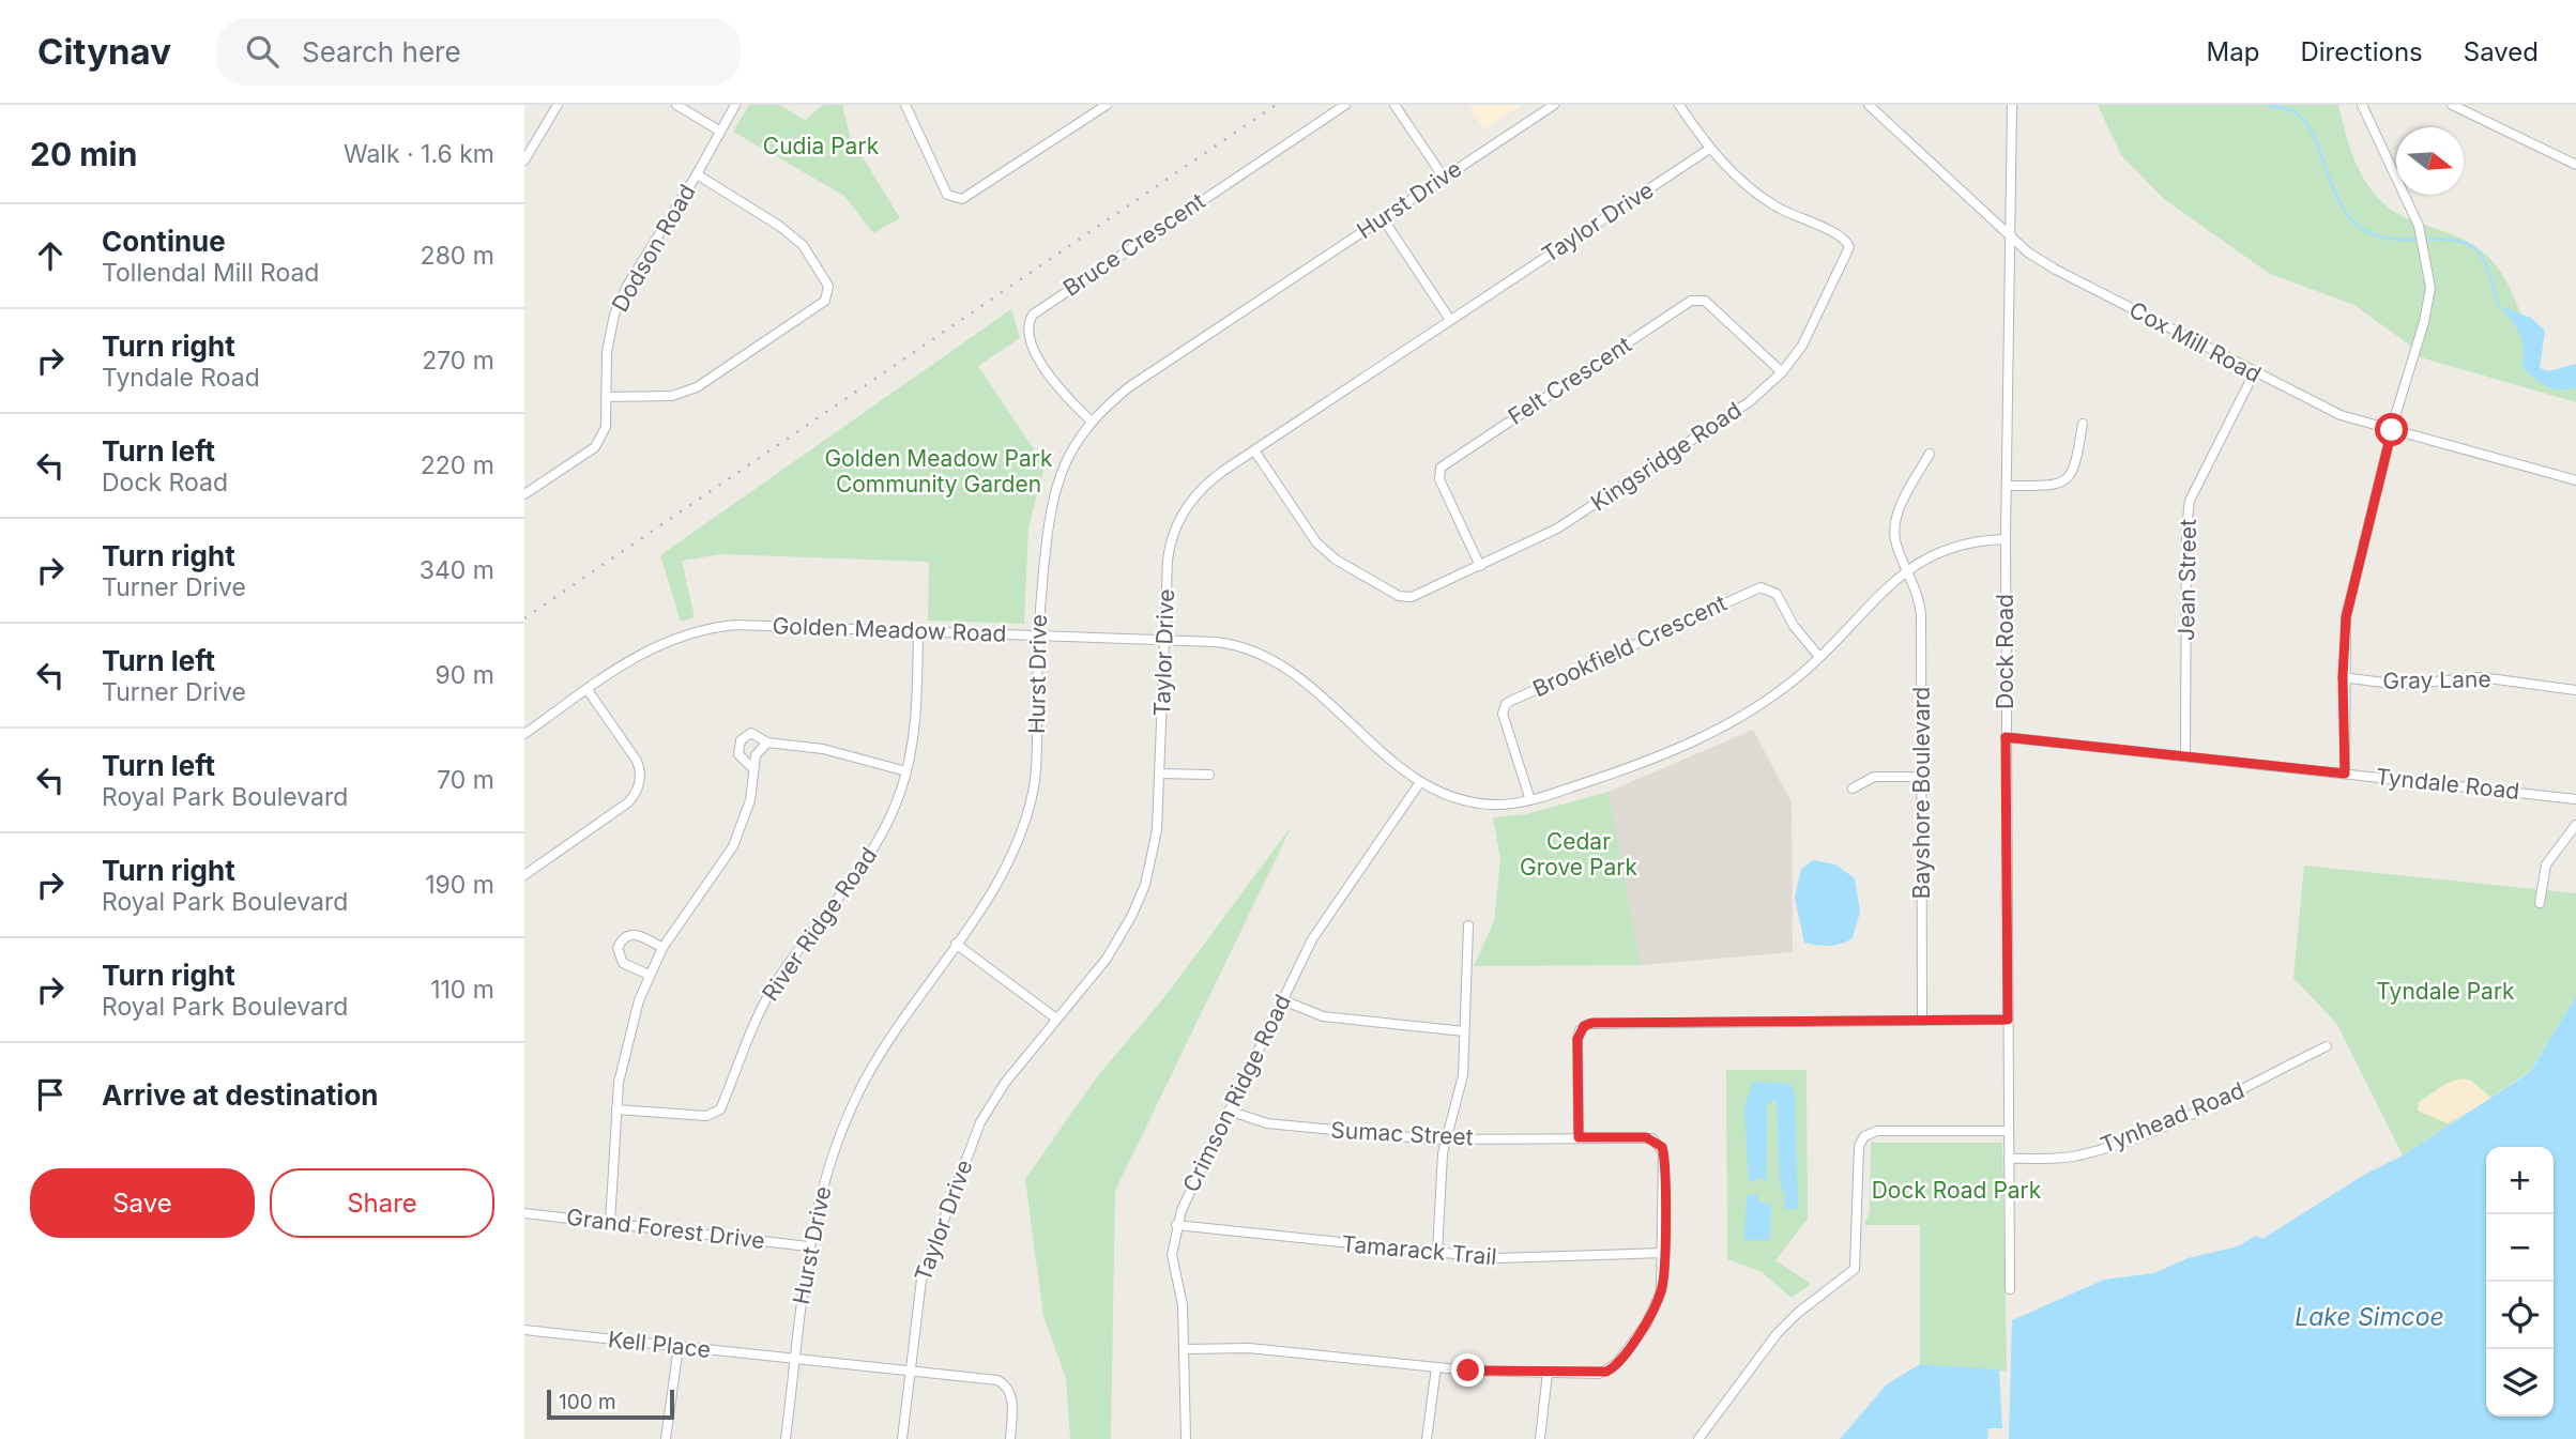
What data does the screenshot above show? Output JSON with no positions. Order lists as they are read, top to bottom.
{
  "streets": {
    "street": [
      "Hurst Drive",
      "Taylor Drive",
      "Bruce Crescent",
      "Dodson Road",
      "Cox Mill Road",
      "Felt Crescent",
      "Kingsridge Road",
      "Jean Street",
      "Golden Meadow Road",
      "Brookfield Crescent",
      "Dock Road",
      "Gray Lane",
      "Tyndale Road",
      "Bayshore Boulevard",
      "River Ridge Road",
      "Crimson Ridge Road",
      "Tynhead Road",
      "Sumac Street",
      "Grand Forest Drive",
      "Tamarack Trail",
      "Kell Place"
    ]
  },
  "crossings": [
    ["Hurst Drive", "Bruce Crescent"],
    ["Hurst Drive", "Golden Meadow Road"],
    ["Hurst Drive", "Grand Forest Drive"],
    ["Hurst Drive", "Kell Place"],
    ["Taylor Drive", "Kingsridge Road"],
    ["Taylor Drive", "Golden Meadow Road"],
    ["Taylor Drive", "Kell Place"],
    ["Cox Mill Road", "Jean Street"],
    ["Cox Mill Road", "Dock Road"],
    ["Felt Crescent", "Kingsridge Road"],
    ["Jean Street", "Tyndale Road"],
    ["Golden Meadow Road", "Brookfield Crescent"],
    ["Golden Meadow Road", "Dock Road"],
    ["Golden Meadow Road", "Bayshore Boulevard"],
    ["Golden Meadow Road", "River Ridge Road"],
    ["Golden Meadow Road", "Crimson Ridge Road"],
    ["Dock Road", "Tyndale Road"],
    ["Dock Road", "Tynhead Road"],
    ["Crimson Ridge Road", "Sumac Street"],
    ["Crimson Ridge Road", "Tamarack Trail"],
    ["Sumac Street", "Tamarack Trail"]
  ],
  "water": ["Lake Simcoe"],
  "parks": [
    "Cudia Park",
    "Golden Meadow Park Community Garden",
    "Cedar Grove Park",
    "Tyndale Park",
    "Dock Road Park"
  ],
  "scale_bar": "100 m",
  "north": "right",
  "page": {
    "header": "Citynav",
    "search": "Search here",
    "nav": ["Map", "Directions", "Saved"],
    "heading": ["20 min", "Walk · 1.6 km"],
    "list": [
      ["Continue", "Tollendal Mill Road", "280 m"],
      ["Turn right", "Tyndale Road", "270 m"],
      ["Turn left", "Dock Road", "220 m"],
      ["Turn right", "Turner Drive", "340 m"],
      ["Turn left", "Turner Drive", "90 m"],
      ["Turn left", "Royal Park Boulevard", "70 m"],
      ["Turn right", "Royal Park Boulevard", "190 m"],
      ["Turn right", "Royal Park Boulevard", "110 m"],
      "Arrive at destination"
    ],
    "buttons": ["Save", "Share"],
    "map_buttons": ["+", "−"],
    "scale": "100 m"
  }
}
